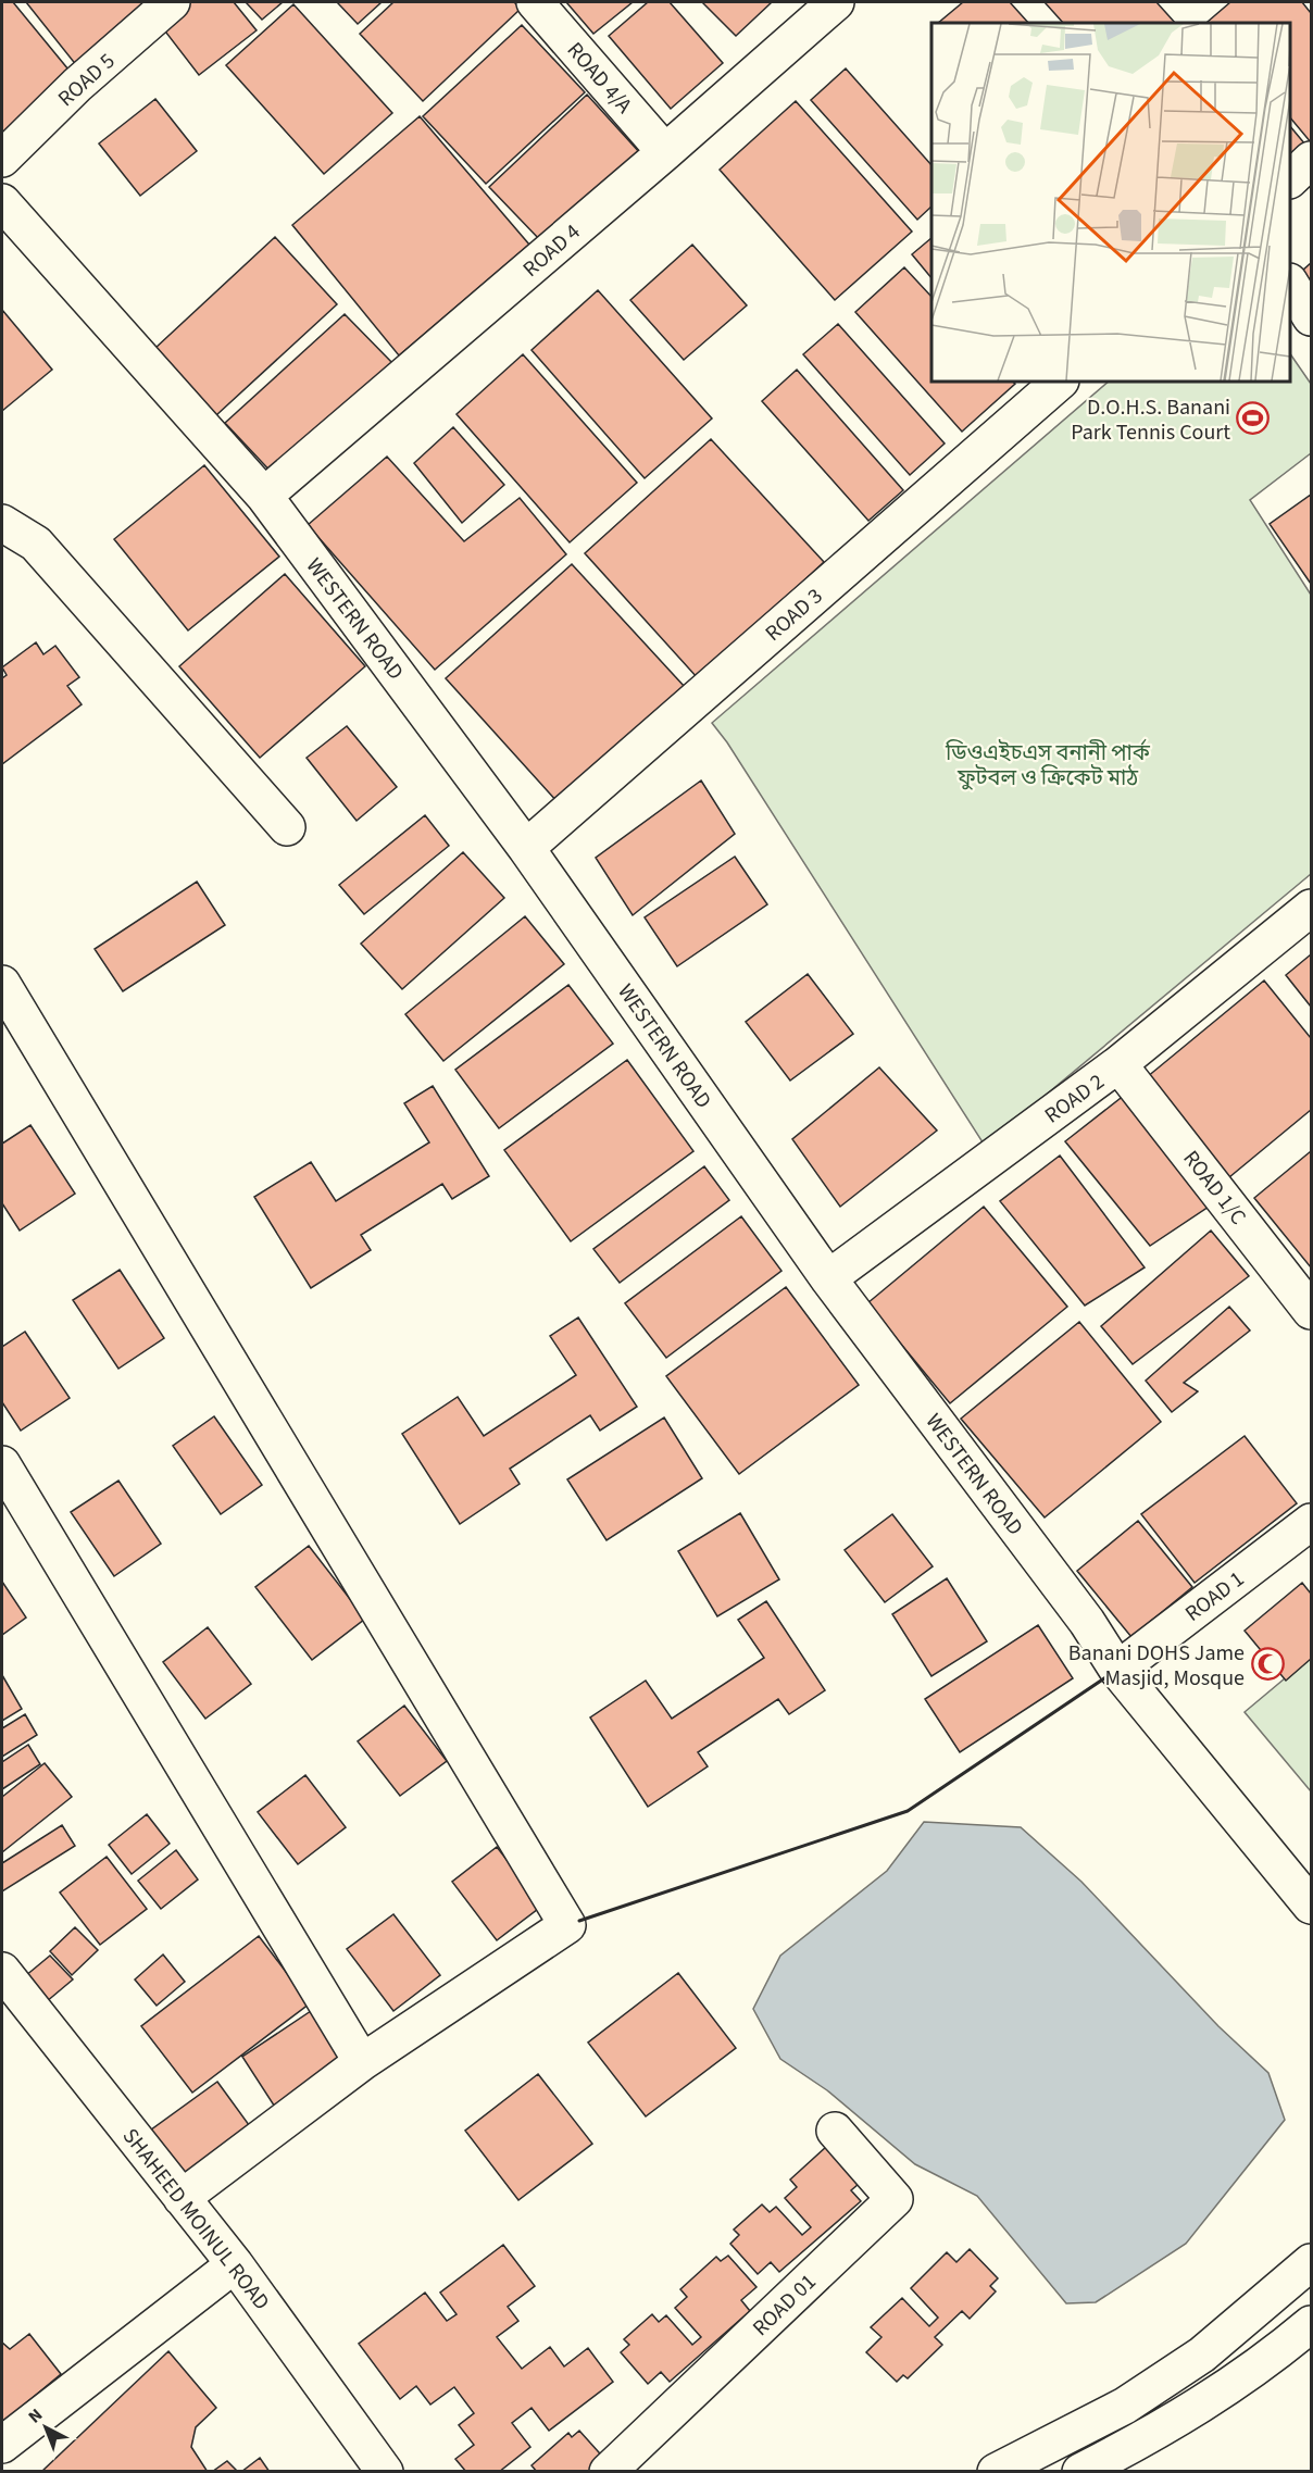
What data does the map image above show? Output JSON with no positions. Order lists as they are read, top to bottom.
{
  "streets": {
    "street": [
      "ROAD 4/A",
      "ROAD 5",
      "ROAD 4",
      "ROAD 3",
      "WESTERN ROAD",
      "ROAD 2",
      "ROAD 1/C",
      "ROAD 1",
      "SHAHEED MOINUL ROAD",
      "ROAD 01"
    ]
  },
  "crossings": [
    ["ROAD 4/A", "ROAD 4"],
    ["ROAD 4", "WESTERN ROAD"],
    ["ROAD 3", "WESTERN ROAD"],
    ["WESTERN ROAD", "ROAD 2"],
    ["WESTERN ROAD", "ROAD 1"],
    ["ROAD 2", "ROAD 1/C"]
  ],
  "parks": ["ডিওএইচএস বনানী পার্ক ফুটবল ও ক্রিকেট মাঠ"],
  "places": {
    "sports": ["D.O.H.S. Banani Park Tennis Court"],
    "mosque": ["Banani DOHS Jame Masjid, Mosque"]
  },
  "north": "top left"
}
